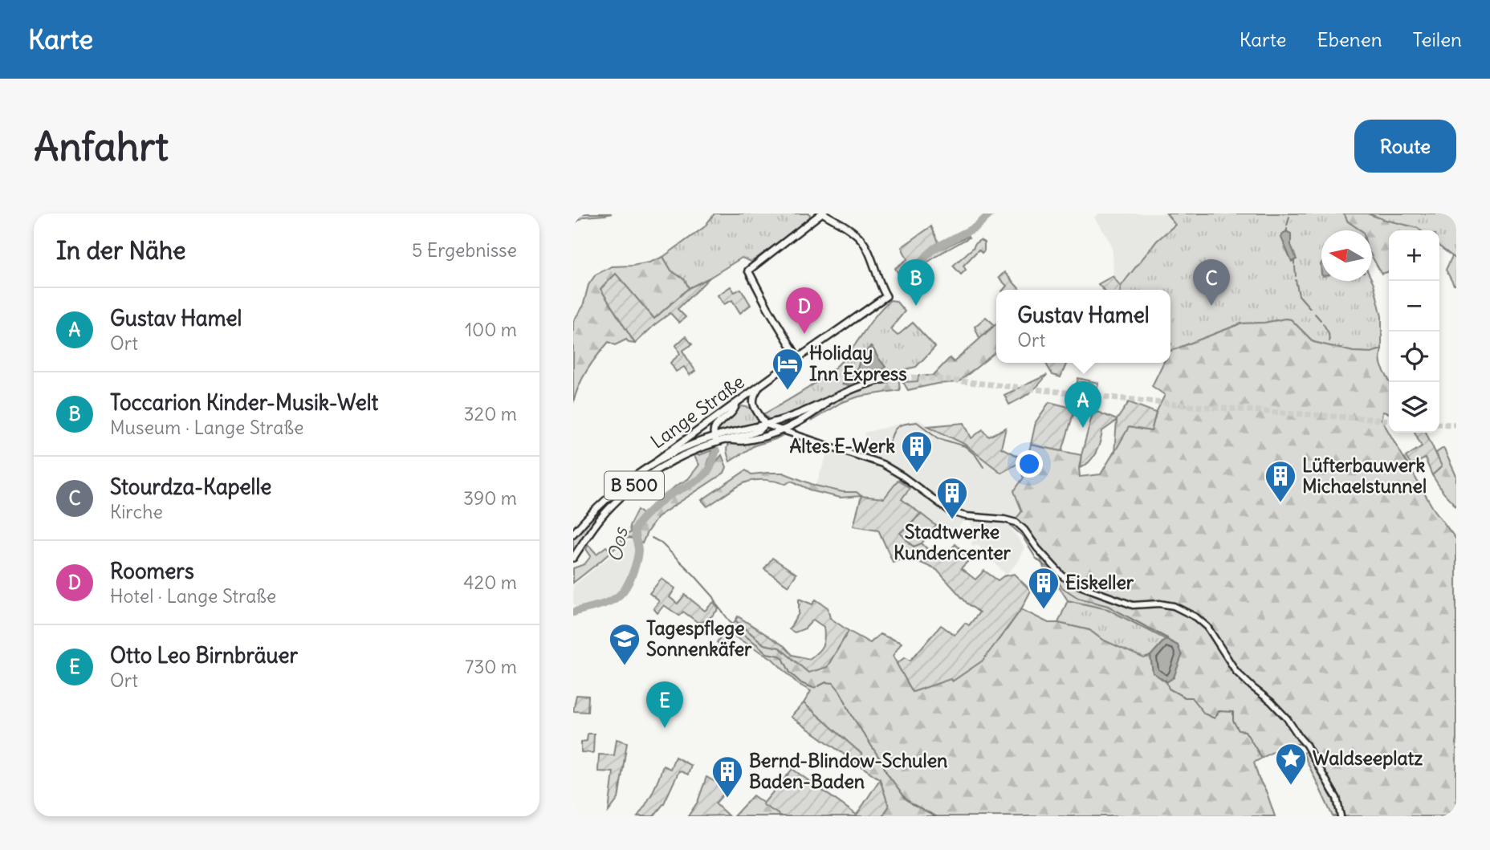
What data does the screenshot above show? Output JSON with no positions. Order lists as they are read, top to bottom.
{
  "streets": {
    "main road": ["Lange Straße", "B 500"]
  },
  "crossings": [
    ["Lange Straße", "B 500"]
  ],
  "water": ["Oos"],
  "places": {
    "hotel": ["Holiday Inn Express"],
    "building": [
      "Altes E-Werk",
      "Lüfterbauwerk Michaelstunnel",
      "Stadtwerke Kundencenter",
      "Eiskeller",
      "Bernd-Blindow-Schulen Baden-Baden"
    ],
    "school or university": ["Tagespflege Sonnenkäfer"],
    "place": ["Waldseeplatz"]
  },
  "north": "left",
  "page": {
    "header": "Karte",
    "nav": ["Karte", "Ebenen", "Teilen"],
    "buttons": "Route",
    "title": "Anfahrt",
    "heading": ["In der Nähe", "5 Ergebnisse"],
    "map_buttons": ["+", "−"],
    "pins": [
      "B",
      "C",
      "D",
      "A",
      "E"
    ],
    "list": [
      {
        "mark": "A",
        "name": "Gustav Hamel",
        "note": "Ort",
        "value": "100 m"
      },
      {
        "mark": "B",
        "name": "Toccarion Kinder-Musik-Welt",
        "note": "Museum · Lange Straße",
        "value": "320 m"
      },
      {
        "mark": "C",
        "name": "Stourdza-Kapelle",
        "note": "Kirche",
        "value": "390 m"
      },
      {
        "mark": "D",
        "name": "Roomers",
        "note": "Hotel · Lange Straße",
        "value": "420 m"
      },
      {
        "mark": "E",
        "name": "Otto Leo Birnbräuer",
        "note": "Ort",
        "value": "730 m"
      }
    ],
    "popup": ["Gustav Hamel", "Ort"]
  }
}
